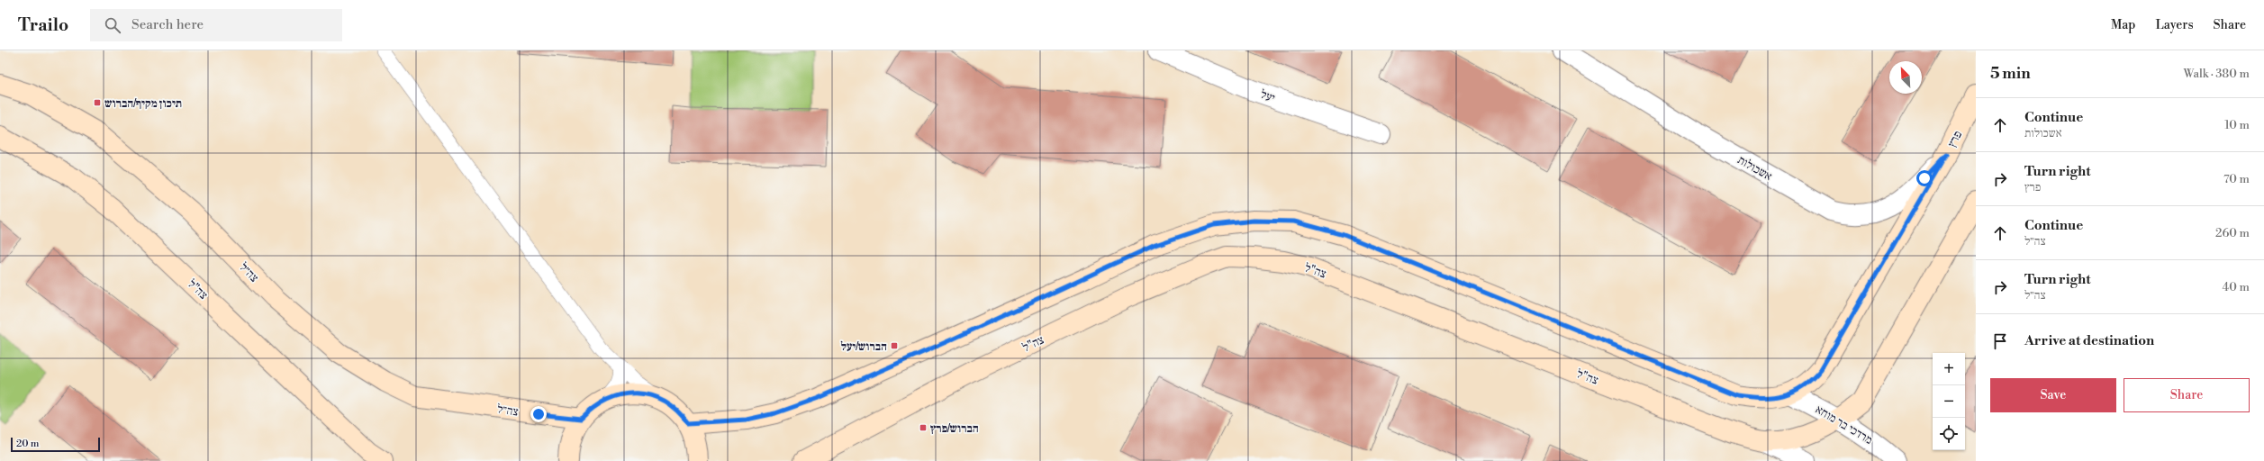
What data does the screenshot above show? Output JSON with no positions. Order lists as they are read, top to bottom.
{
  "streets": {
    "main road": ["פרץ", "צה\"ל", "צה״ל"],
    "street": ["יעל", "אשכולות", "מרדכי בר מוחא"]
  },
  "crossings": [
    ["פרץ", "אשכולות"],
    ["פרץ", "מרדכי בר מוחא"],
    ["צה\"ל", "מרדכי בר מוחא"]
  ],
  "places": {
    "transit": ["תיכון מקיף/הברוש", "הברוש/יעל", "הברוש/פרץ"]
  },
  "scale_bar": "20 m",
  "north": "top left",
  "page": {
    "header": "Trailo",
    "search": "Search here",
    "nav": ["Map", "Layers", "Share"],
    "heading": ["5 min", "Walk · 380 m"],
    "list": [
      ["Continue", "אשכולות", "10 m"],
      ["Turn right", "פרץ", "70 m"],
      ["Continue", "צה״ל", "260 m"],
      ["Turn right", "צה״ל", "40 m"],
      "Arrive at destination"
    ],
    "map_buttons": ["+", "−"],
    "buttons": ["Save", "Share"],
    "scale": "20 m"
  }
}
